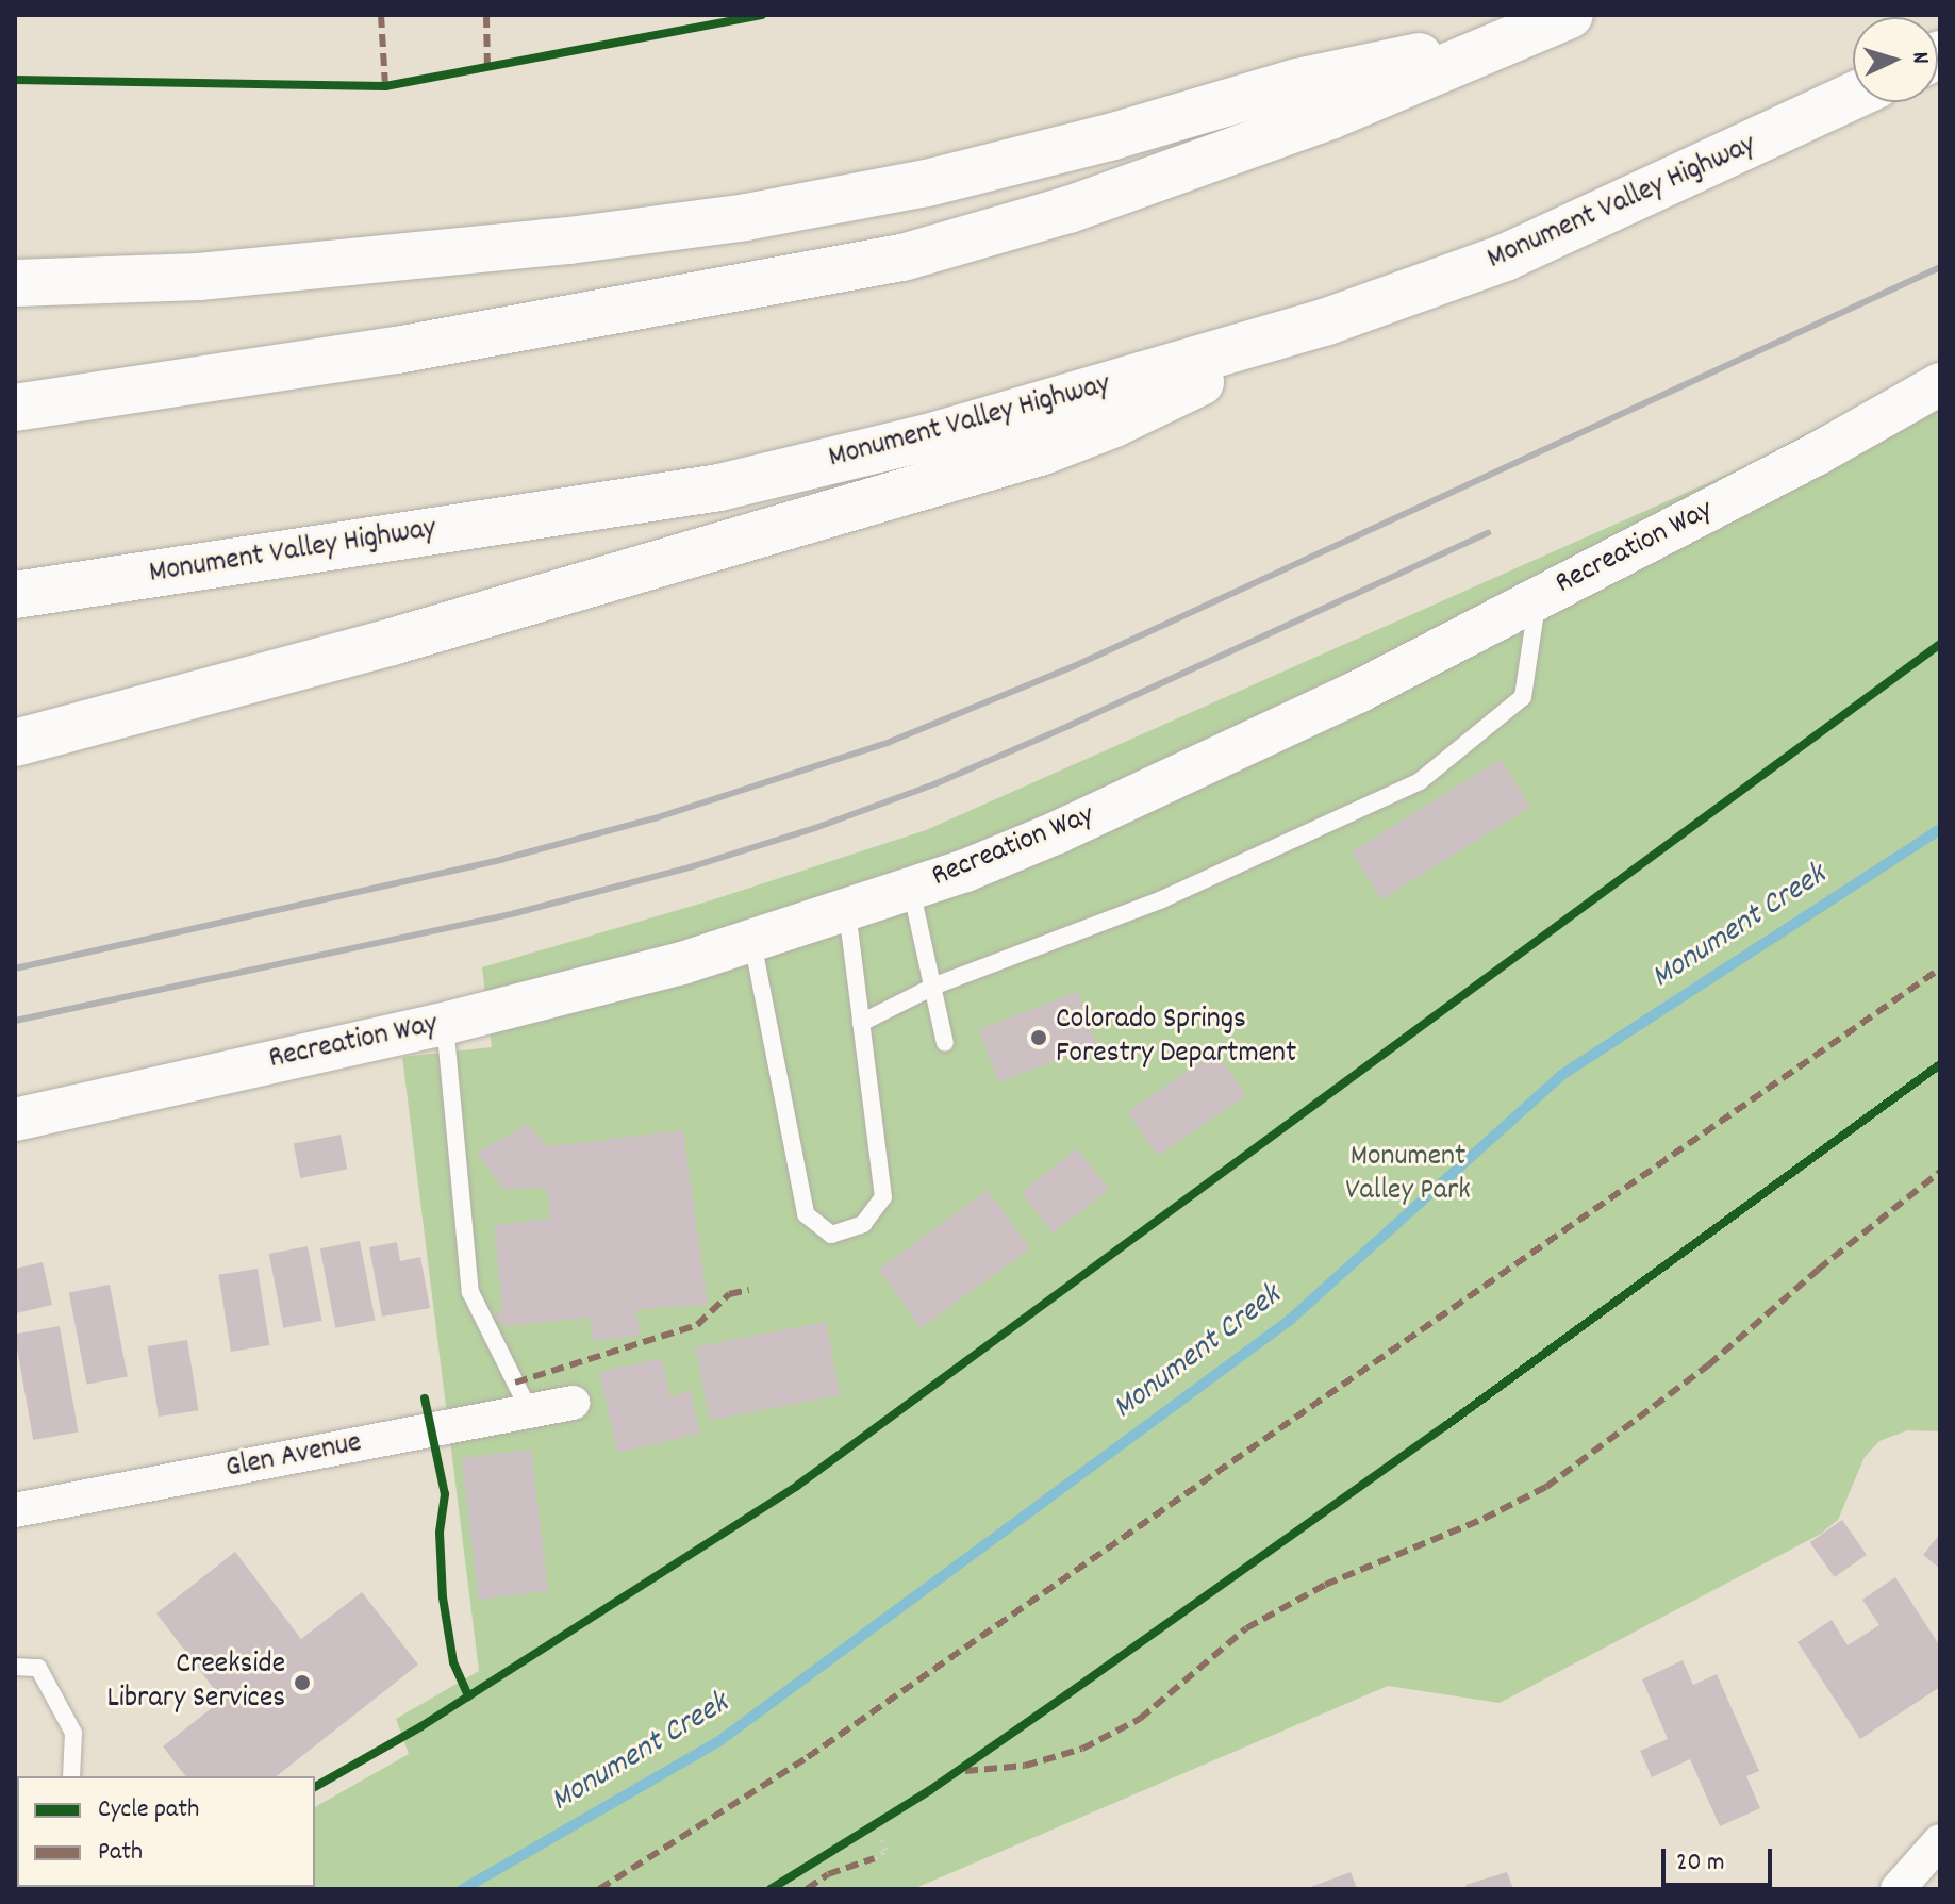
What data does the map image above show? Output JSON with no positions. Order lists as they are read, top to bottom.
{
  "streets": {
    "highway": ["Monument Valley Highway"],
    "street": ["Recreation Way", "Glen Avenue"]
  },
  "water": ["Monument Creek"],
  "parks": ["Monument Valley Park"],
  "places": ["Colorado Springs Forestry Department", "Creekside Library Services"],
  "legend": ["Cycle path", "Path"],
  "scale_bar": "20 m",
  "north": "right"
}
